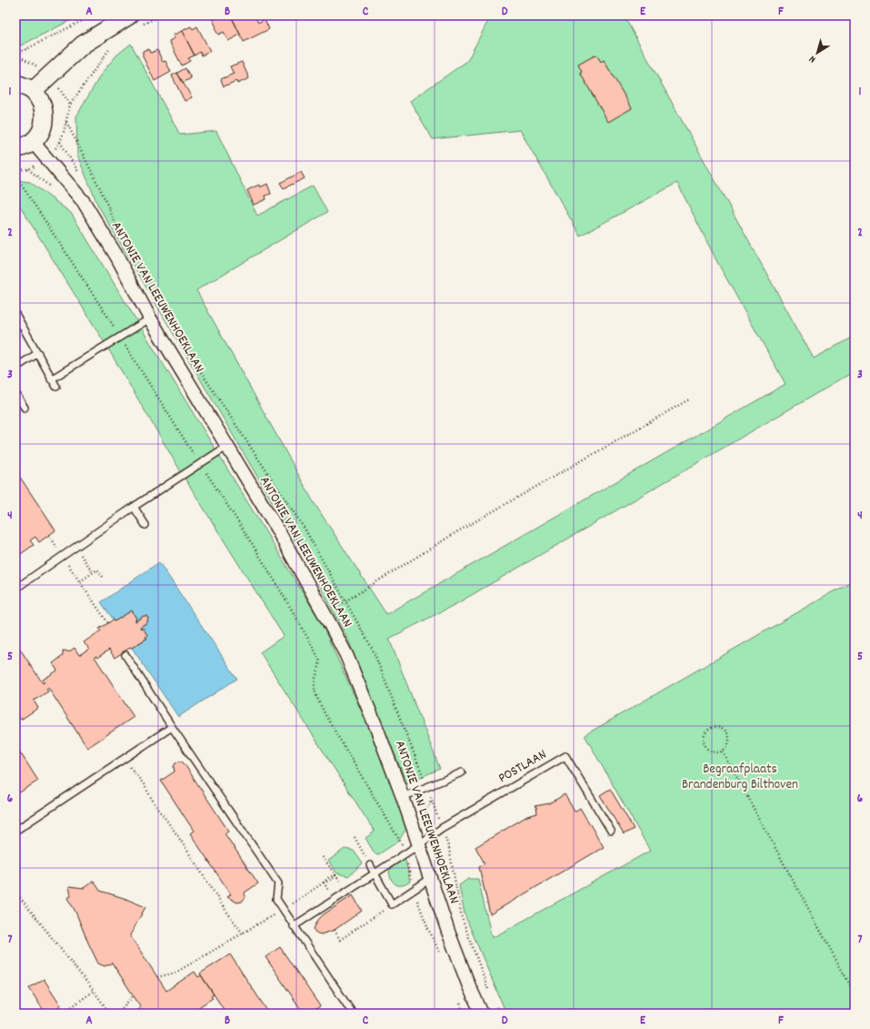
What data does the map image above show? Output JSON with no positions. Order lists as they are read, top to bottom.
{
  "streets": {
    "street": ["ANTONIE VAN LEEUWENHOEKLAAN"],
    "lane": ["POSTLAAN"]
  },
  "crossings": [
    ["ANTONIE VAN LEEUWENHOEKLAAN", "POSTLAAN"]
  ],
  "parks": ["Begraafplaats Brandenburg Bilthoven"],
  "north": "bottom left",
  "grid": {
    "columns": [
      "A",
      "B",
      "C",
      "D",
      "E",
      "F"
    ],
    "rows": [
      "1",
      "2",
      "3",
      "4",
      "5",
      "6",
      "7"
    ]
  }
}
